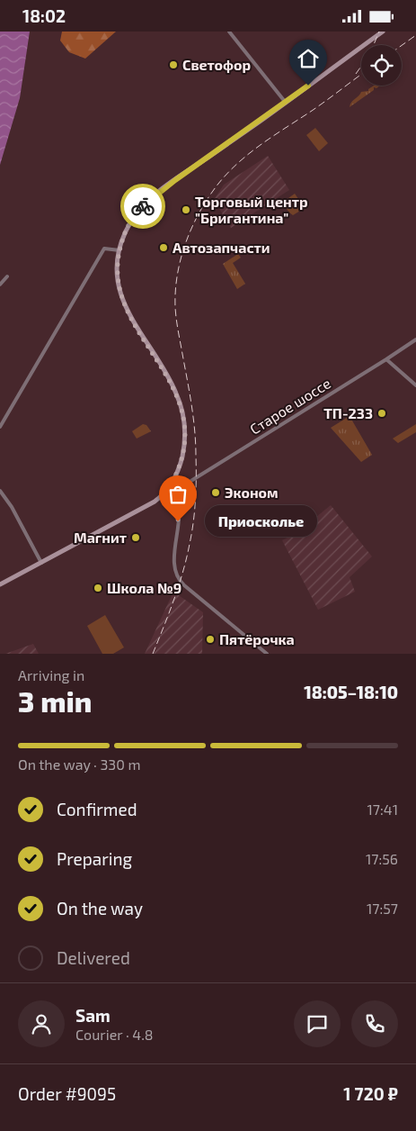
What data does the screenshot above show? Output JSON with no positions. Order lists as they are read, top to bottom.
{
  "streets": {
    "street": ["Старое шоссе"]
  },
  "places": [
    "Светофор",
    "Торговый центр \"Бригантина\"",
    "Автозапчасти",
    "ТП-233",
    "Эконом",
    "Приосколье",
    "Магнит",
    "Школа №9",
    "Пятёрочка"
  ],
  "page": {
    "status": "18:02",
    "bubble": "Приосколье",
    "heading": ["3 min", "Arriving in", "18:05–18:10"],
    "panel": [
      "Sam",
      "Courier · 4.8",
      "Order #9095",
      "1 720 ₽"
    ],
    "bar": "On the way · 330 m",
    "list": [
      ["Confirmed", "17:41"],
      ["Preparing", "17:56"],
      ["On the way", "17:57"],
      "Delivered"
    ]
  }
}
